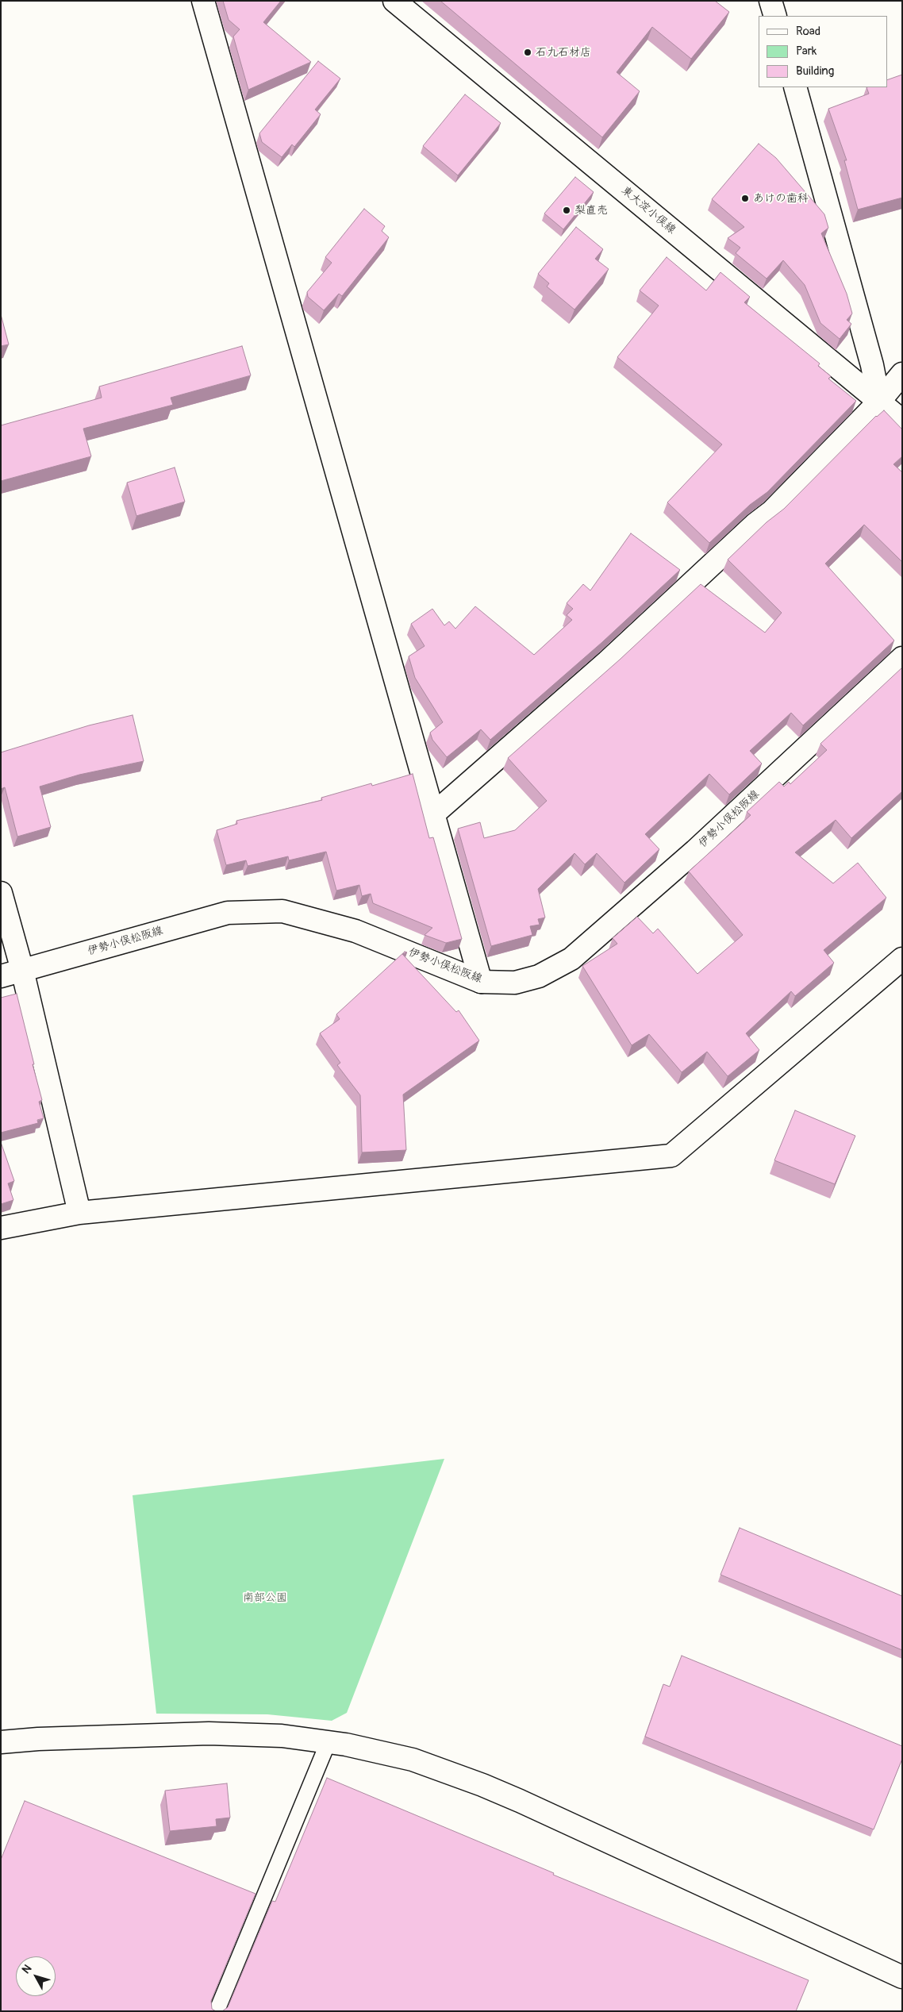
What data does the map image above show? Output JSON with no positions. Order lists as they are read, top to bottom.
{
  "streets": {
    "street": ["東大淀小俣線", "伊勢小俣松阪線"]
  },
  "parks": ["南部公園"],
  "places": ["石九石材店", "あけの歯科", "梨直売"],
  "legend": ["Road", "Park", "Building"],
  "north": "top left"
}
